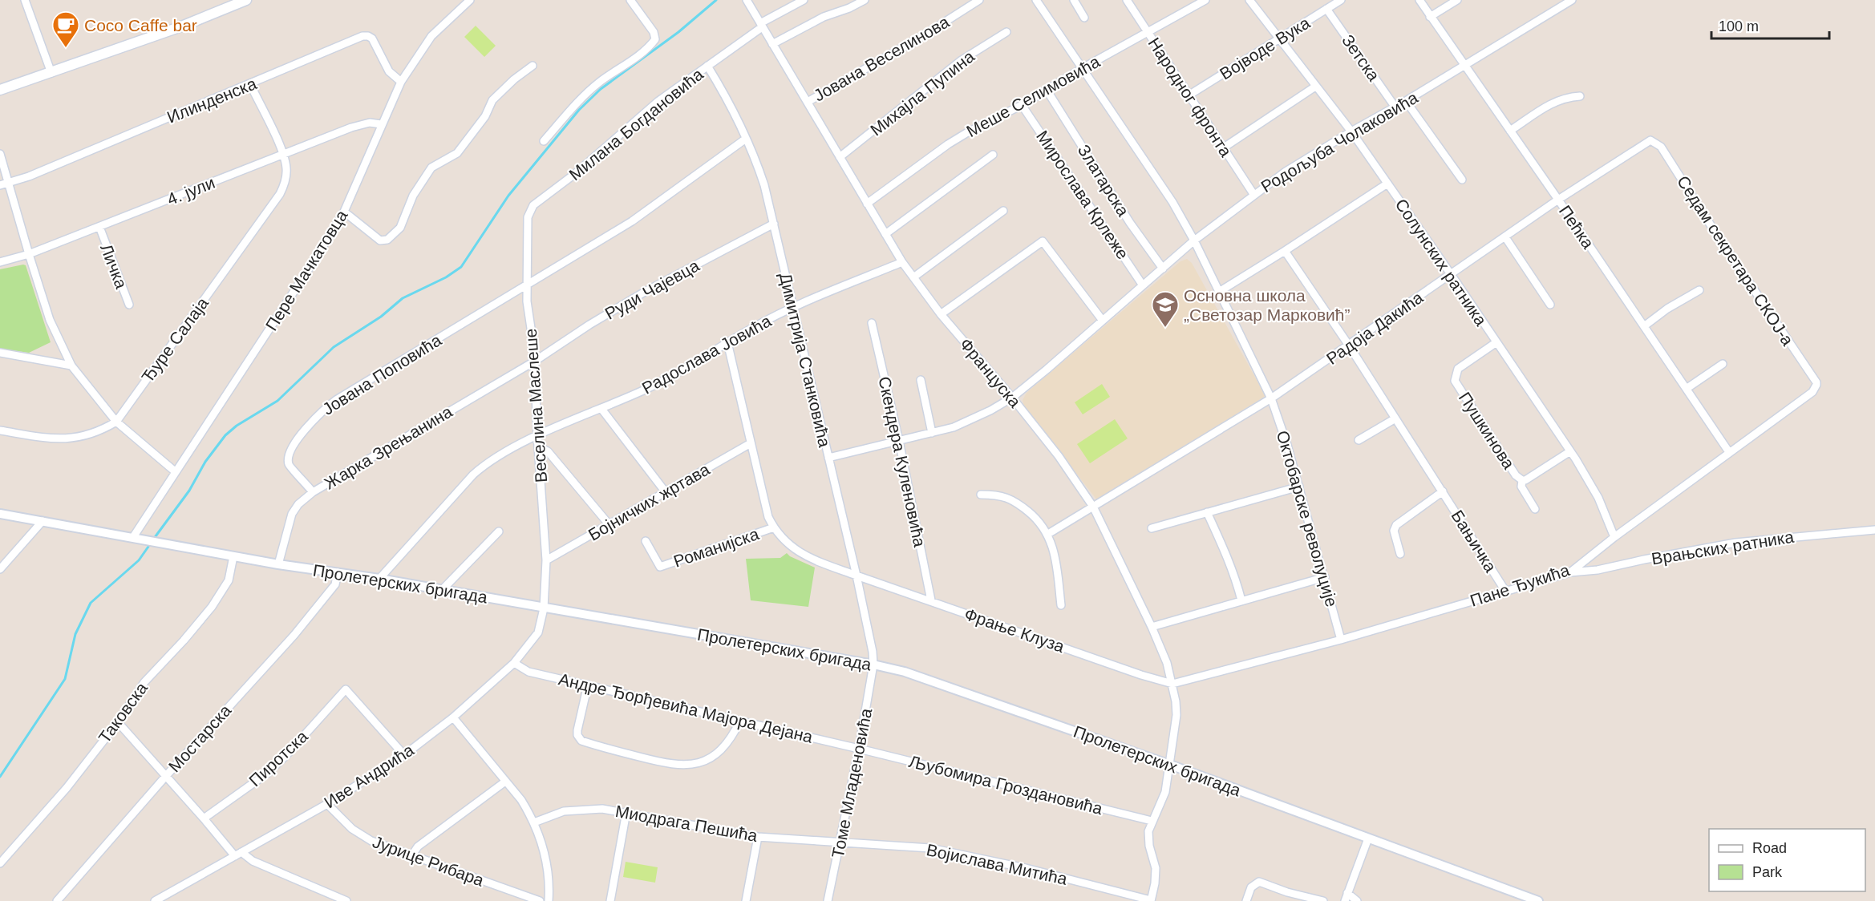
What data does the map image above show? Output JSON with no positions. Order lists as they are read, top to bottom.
{
  "streets": {
    "street": [
      "Војводе Вука",
      "Зетска",
      "Јована Веселинова",
      "Михајла Пупина",
      "Меше Селимовића",
      "Народног фронта",
      "Илинденска",
      "Милана Богдановића",
      "Родољуба Чолаковића",
      "Златарска",
      "4. јули",
      "Мирослава Крлеже",
      "Пећка",
      "Седам секретара СКОЈ-а",
      "Солунских ратника",
      "Личка",
      "Пере Мачкатовца",
      "Руди Чајевца",
      "Радоја Дакића",
      "Ђуре Салаја",
      "Радослава Јовића",
      "Димитрија Станковића",
      "Француска",
      "Јована Поповића",
      "Веселина Маслеше",
      "Пушкинова",
      "Жарка Зрењанина",
      "Скендера Куленовића",
      "Бојничких жртава",
      "Октобарске револуције",
      "Бањичка",
      "Романијска",
      "Врањских ратника",
      "Пролетерских бригада",
      "Пане Ђукића",
      "Фрање Клуза",
      "Андре Ђорђевића Мајора Дејана",
      "Таковска",
      "Мостарска",
      "Пиротска",
      "Иве Андрића",
      "Томе Младеновића",
      "Љубомира Гроздановића",
      "Миодрага Пешића",
      "Јурице Рибара",
      "Војислава Митића"
    ]
  },
  "crossings": [
    ["Војводе Вука", "Зетска"],
    ["Војводе Вука", "Народног фронта"],
    ["Војводе Вука", "Солунских ратника"],
    ["Зетска", "Родољуба Чолаковића"],
    ["Јована Веселинова", "Француска"],
    ["Михајла Пупина", "Француска"],
    ["Меше Селимовића", "Народног фронта"],
    ["Меше Селимовића", "Златарска"],
    ["Меше Селимовића", "Мирослава Крлеже"],
    ["Меше Селимовића", "Француска"],
    ["Народног фронта", "Родољуба Чолаковића"],
    ["Илинденска", "Пере Мачкатовца"],
    ["Илинденска", "Ђуре Салаја"],
    ["Милана Богдановића", "Димитрија Станковића"],
    ["Милана Богдановића", "Француска"],
    ["Милана Богдановића", "Веселина Маслеше"],
    ["Родољуба Чолаковића", "Златарска"],
    ["Родољуба Чолаковића", "Мирослава Крлеже"],
    ["Родољуба Чолаковића", "Пећка"],
    ["Родољуба Чолаковића", "Солунских ратника"],
    ["Родољуба Чолаковића", "Димитрија Станковића"],
    ["Родољуба Чолаковића", "Француска"],
    ["Родољуба Чолаковића", "Скендера Куленовића"],
    ["Родољуба Чолаковића", "Октобарске револуције"],
    ["4. јули", "Личка"],
    ["4. јули", "Пере Мачкатовца"],
    ["4. јули", "Ђуре Салаја"],
    ["Пећка", "Радоја Дакића"],
    ["Пећка", "Пане Ђукића"],
    ["Седам секретара СКОЈ-а", "Радоја Дакића"],
    ["Седам секретара СКОЈ-а", "Пане Ђукића"],
    ["Солунских ратника", "Радоја Дакића"],
    ["Солунских ратника", "Пушкинова"],
    ["Солунских ратника", "Пане Ђукића"],
    ["Пере Мачкатовца", "Пролетерских бригада"],
    ["Руди Чајевца", "Димитрија Станковића"],
    ["Руди Чајевца", "Веселина Маслеше"],
    ["Руди Чајевца", "Жарка Зрењанина"],
    ["Радоја Дакића", "Француска"],
    ["Радоја Дакића", "Октобарске револуције"],
    ["Радоја Дакића", "Бањичка"],
    ["Радослава Јовића", "Димитрија Станковића"],
    ["Радослава Јовића", "Француска"],
    ["Радослава Јовића", "Веселина Маслеше"],
    ["Радослава Јовића", "Пролетерских бригада"],
    ["Димитрија Станковића", "Пролетерских бригада"],
    ["Димитрија Станковића", "Фрање Клуза"],
    ["Димитрија Станковића", "Томе Младеновића"],
    ["Француска", "Пролетерских бригада"],
    ["Француска", "Пане Ђукића"],
    ["Француска", "Фрање Клуза"],
    ["Француска", "Љубомира Гроздановића"],
    ["Јована Поповића", "Веселина Маслеше"],
    ["Јована Поповића", "Жарка Зрењанина"],
    ["Веселина Маслеше", "Жарка Зрењанина"],
    ["Веселина Маслеше", "Бојничких жртава"],
    ["Веселина Маслеше", "Пролетерских бригада"],
    ["Веселина Маслеше", "Иве Андрића"],
    ["Жарка Зрењанина", "Пролетерских бригада"],
    ["Скендера Куленовића", "Фрање Клуза"],
    ["Октобарске револуције", "Пане Ђукића"],
    ["Бањичка", "Пане Ђукића"],
    ["Романијска", "Фрање Клуза"],
    ["Врањских ратника", "Пане Ђукића"],
    ["Пролетерских бригада", "Таковска"],
    ["Пролетерских бригада", "Мостарска"],
    ["Пролетерских бригада", "Иве Андрића"],
    ["Пролетерских бригада", "Томе Младеновића"],
    ["Пане Ђукића", "Фрање Клуза"],
    ["Андре Ђорђевића Мајора Дејана", "Иве Андрића"],
    ["Андре Ђорђевића Мајора Дејана", "Томе Младеновића"],
    ["Андре Ђорђевића Мајора Дејана", "Љубомира Гроздановића"],
    ["Пиротска", "Иве Андрића"],
    ["Иве Андрића", "Јурице Рибара"],
    ["Томе Младеновића", "Љубомира Гроздановића"],
    ["Томе Младеновића", "Миодрага Пешића"],
    ["Томе Младеновића", "Војислава Митића"],
    ["Миодрага Пешића", "Војислава Митића"]
  ],
  "places": {
    "cafe": ["Coco Caffe bar"],
    "school or university": ["Основна школа „Светозар Марковић”"]
  },
  "legend": ["Road", "Park"],
  "scale_bar": "100 m"
}
